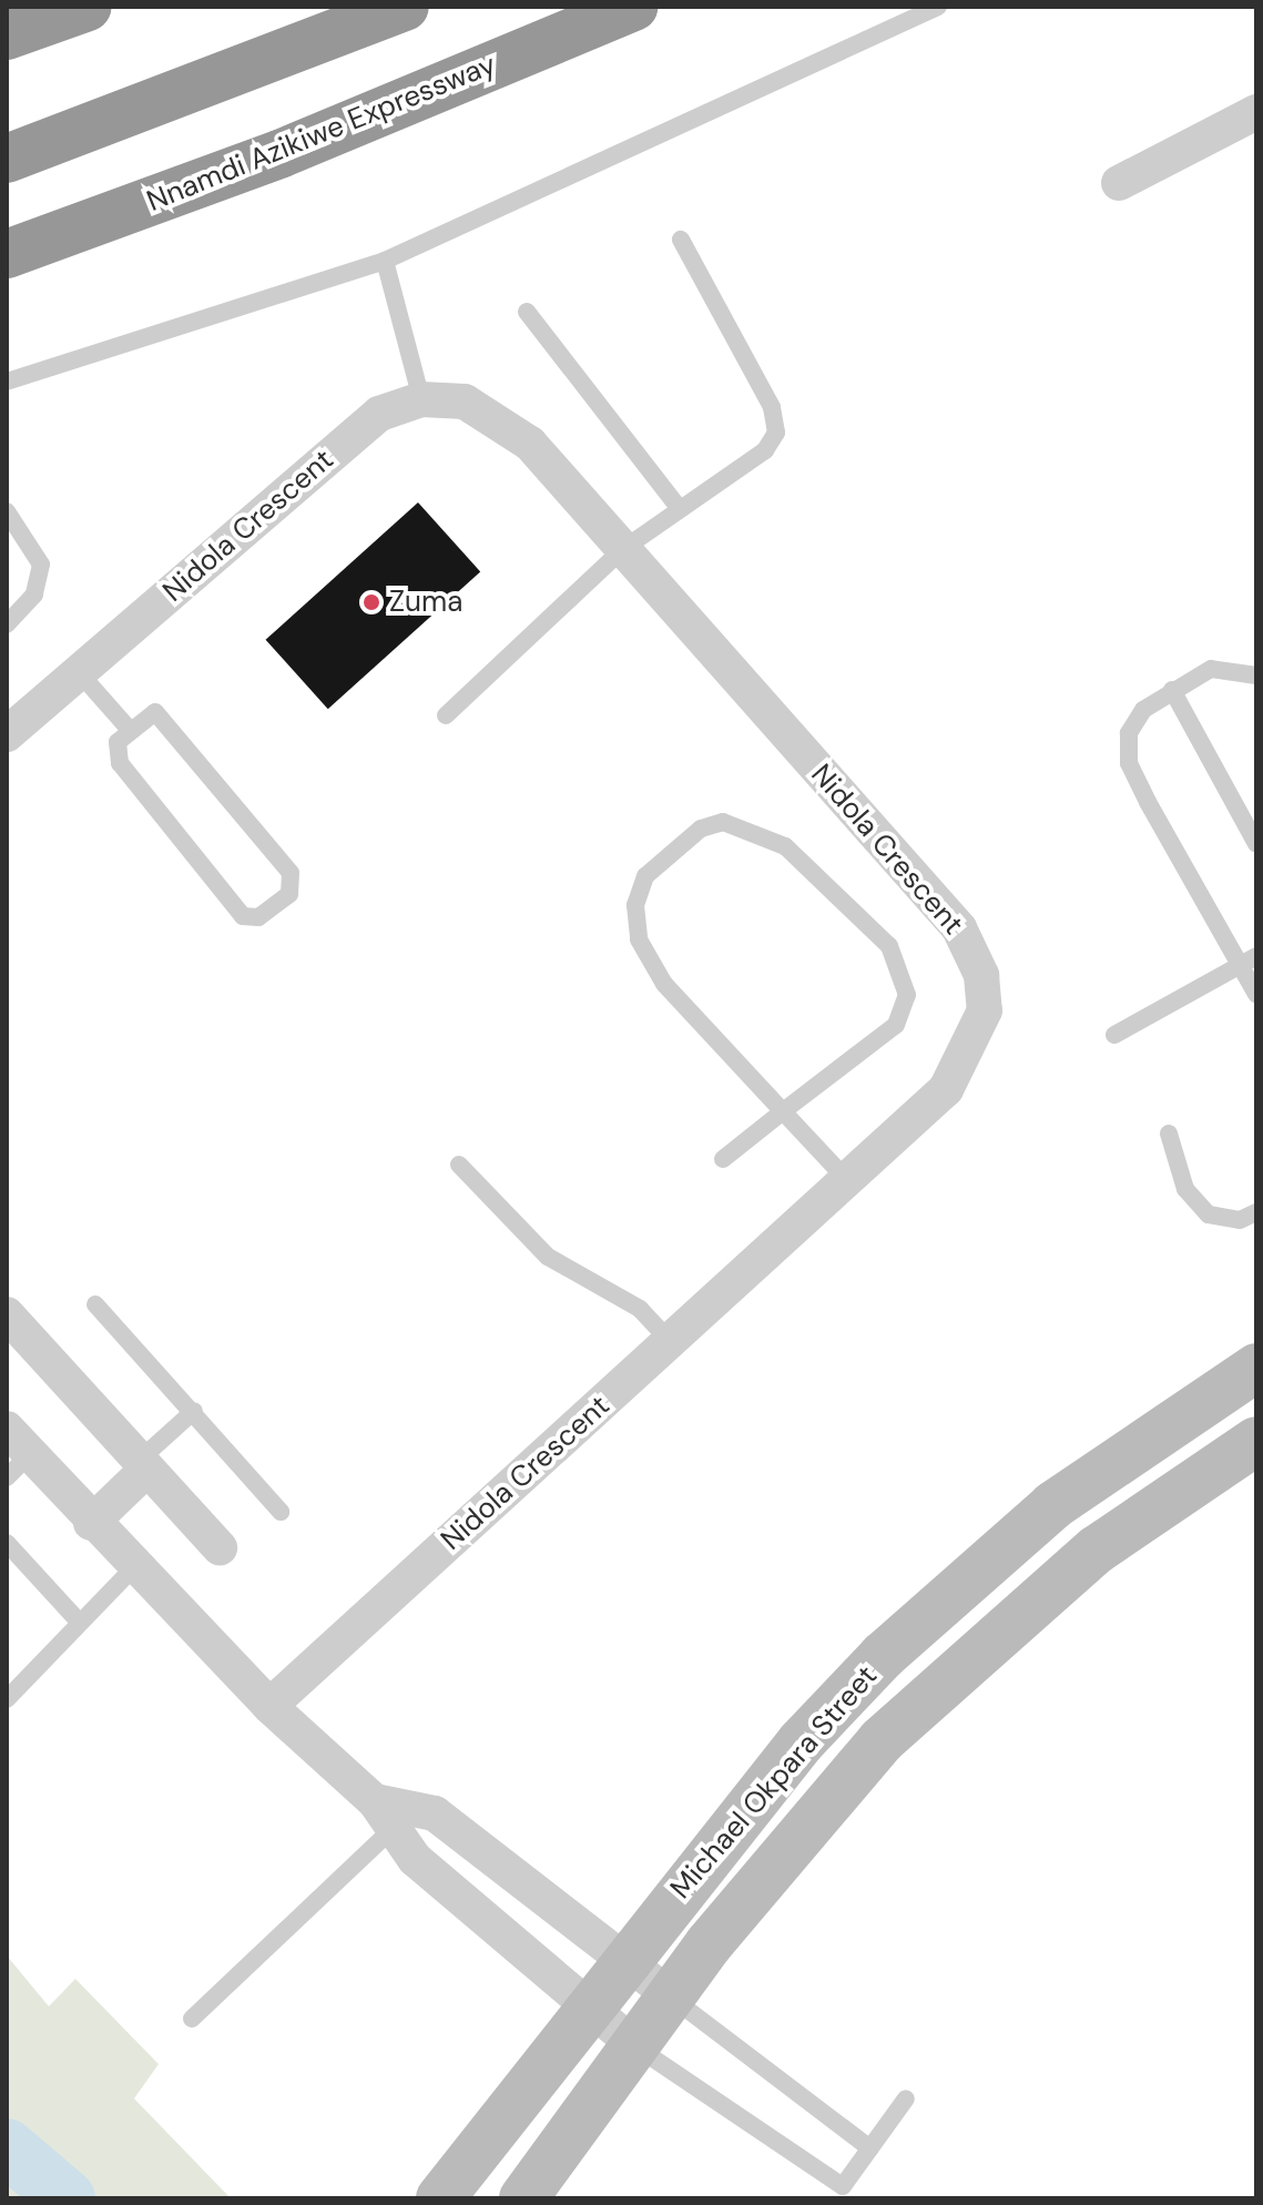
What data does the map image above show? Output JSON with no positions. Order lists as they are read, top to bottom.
{
  "streets": {
    "highway": ["Nnamdi Azikiwe Expressway"],
    "main road": ["Michael Okpara Street"],
    "street": ["Nidola Crescent"]
  },
  "places": ["Zuma"]
}
